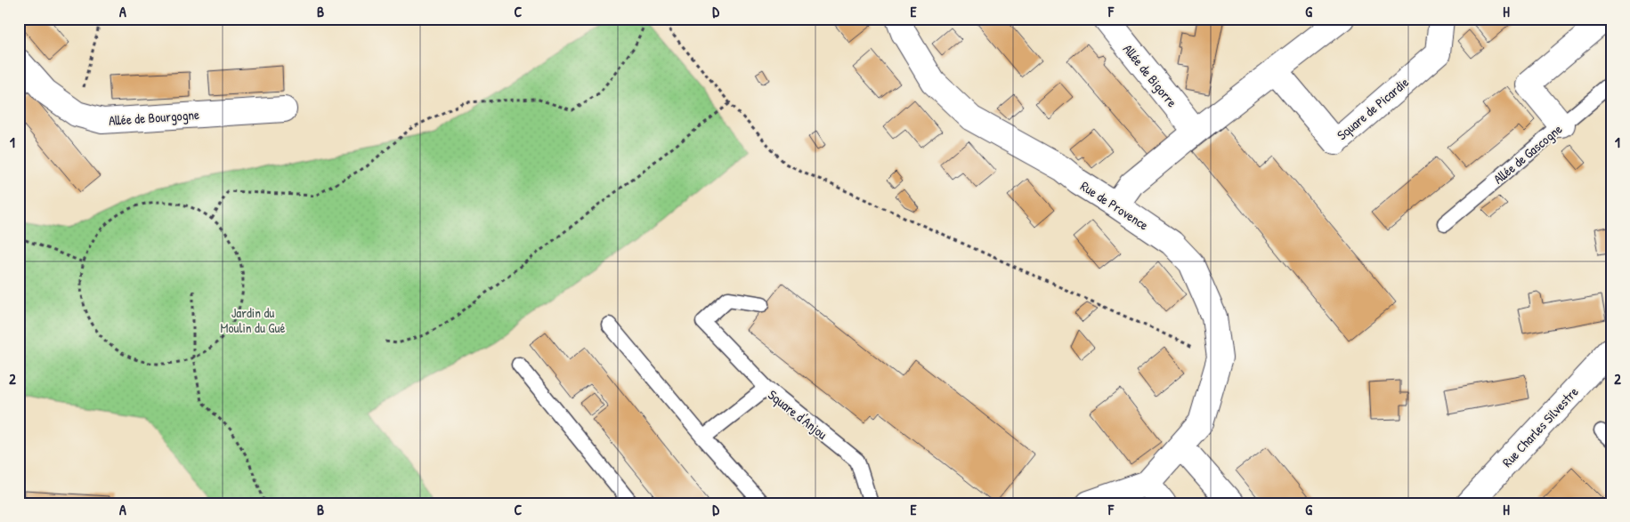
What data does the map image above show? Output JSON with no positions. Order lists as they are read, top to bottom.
{
  "streets": {
    "street": [
      "Allée de Bigorre",
      "Square de Picardie",
      "Allée de Bourgogne",
      "Rue de Provence",
      "Rue Charles Silvestre"
    ],
    "lane": ["Allée de Gascogne", "Square d'Anjou"]
  },
  "parks": ["Jardin du Moulin du Gué"],
  "grid": {
    "columns": [
      "A",
      "B",
      "C",
      "D",
      "E",
      "F",
      "G",
      "H"
    ],
    "rows": ["1", "2"]
  }
}
